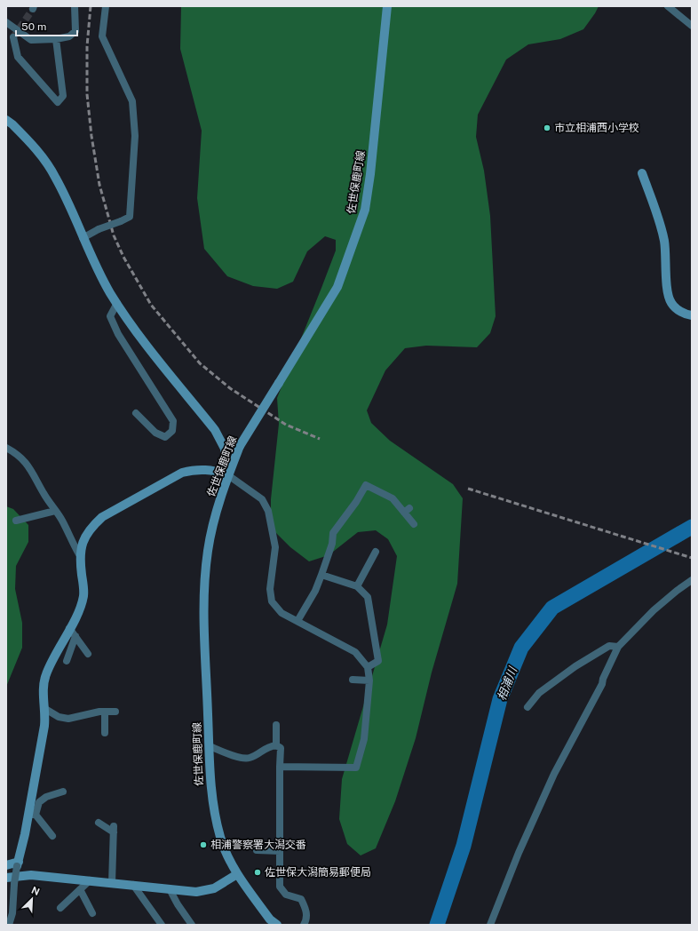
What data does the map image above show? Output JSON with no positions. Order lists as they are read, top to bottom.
{
  "streets": {
    "street": ["佐世保鹿町線"]
  },
  "water": ["相浦川"],
  "places": ["市立相浦西小学校", "相浦警察署大潟交番", "佐世保大潟簡易郵便局"],
  "scale_bar": "50 m",
  "north": "top right"
}
